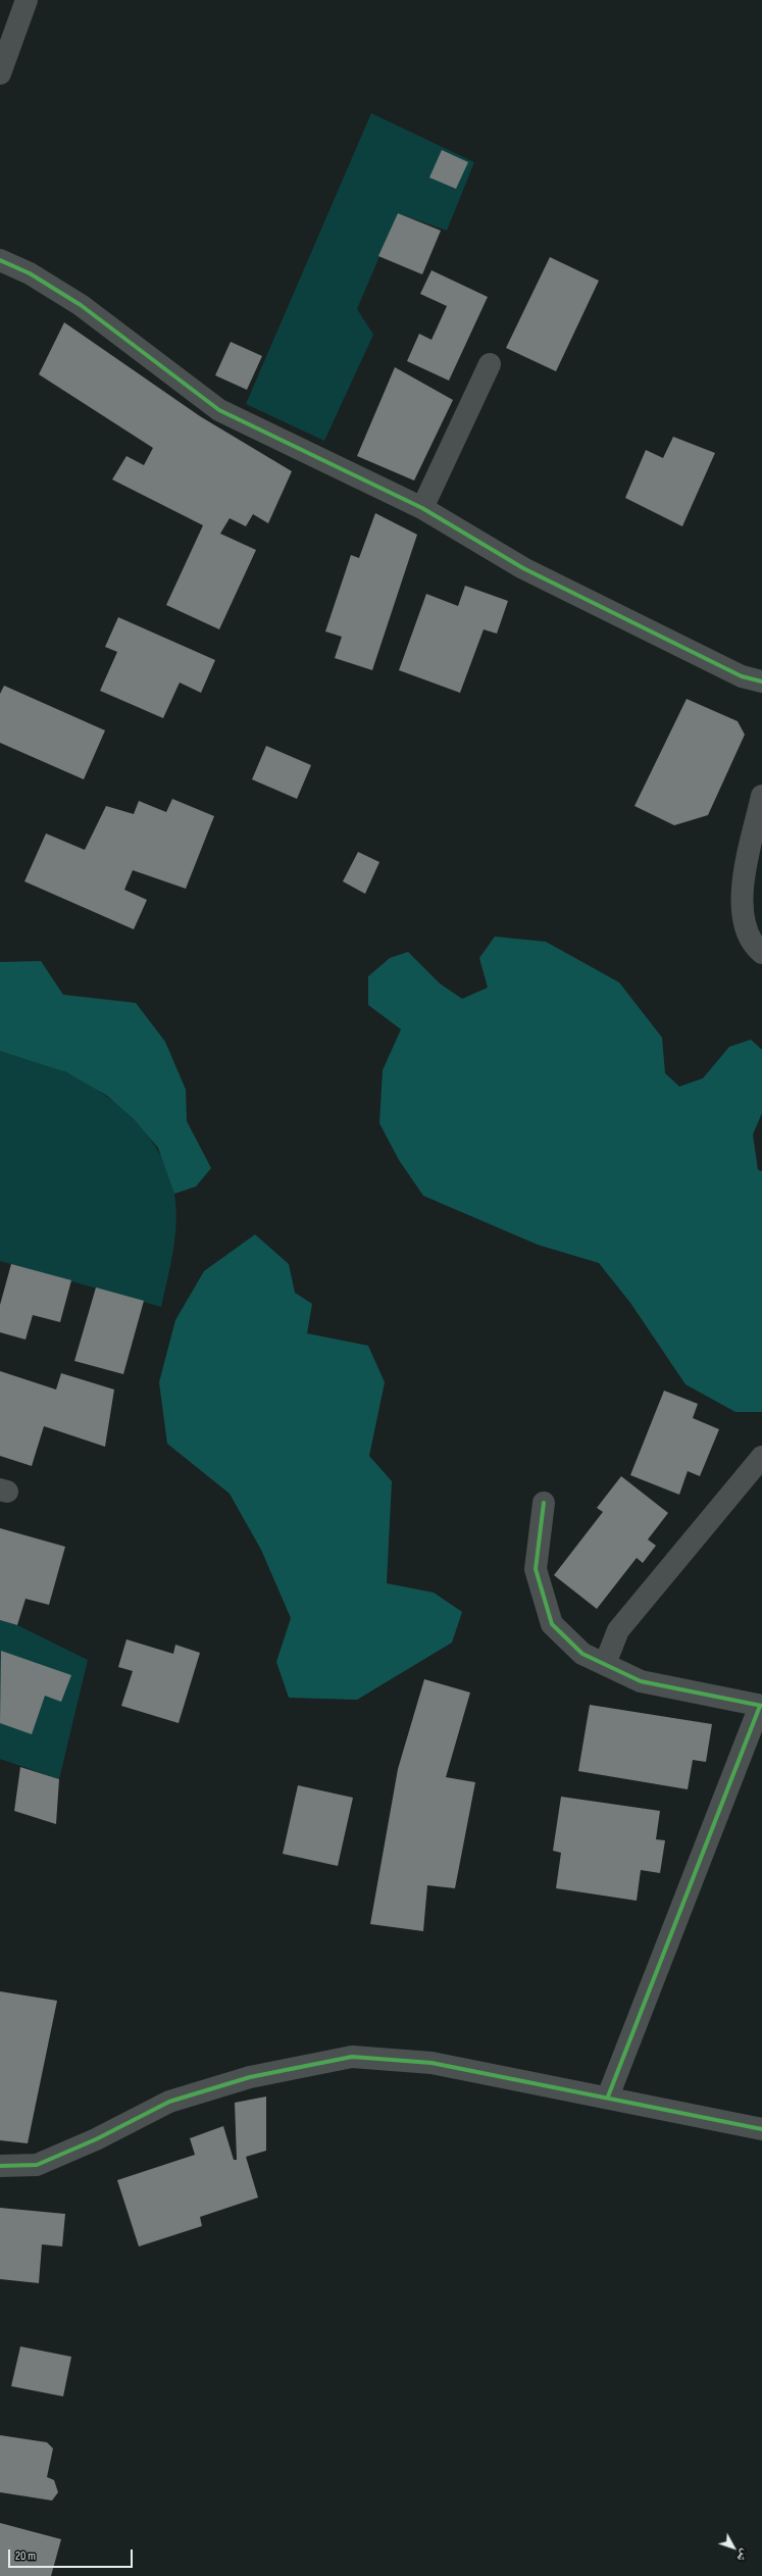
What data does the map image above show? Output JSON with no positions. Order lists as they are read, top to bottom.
{
  "scale_bar": "20 m",
  "north": "bottom right"
}
